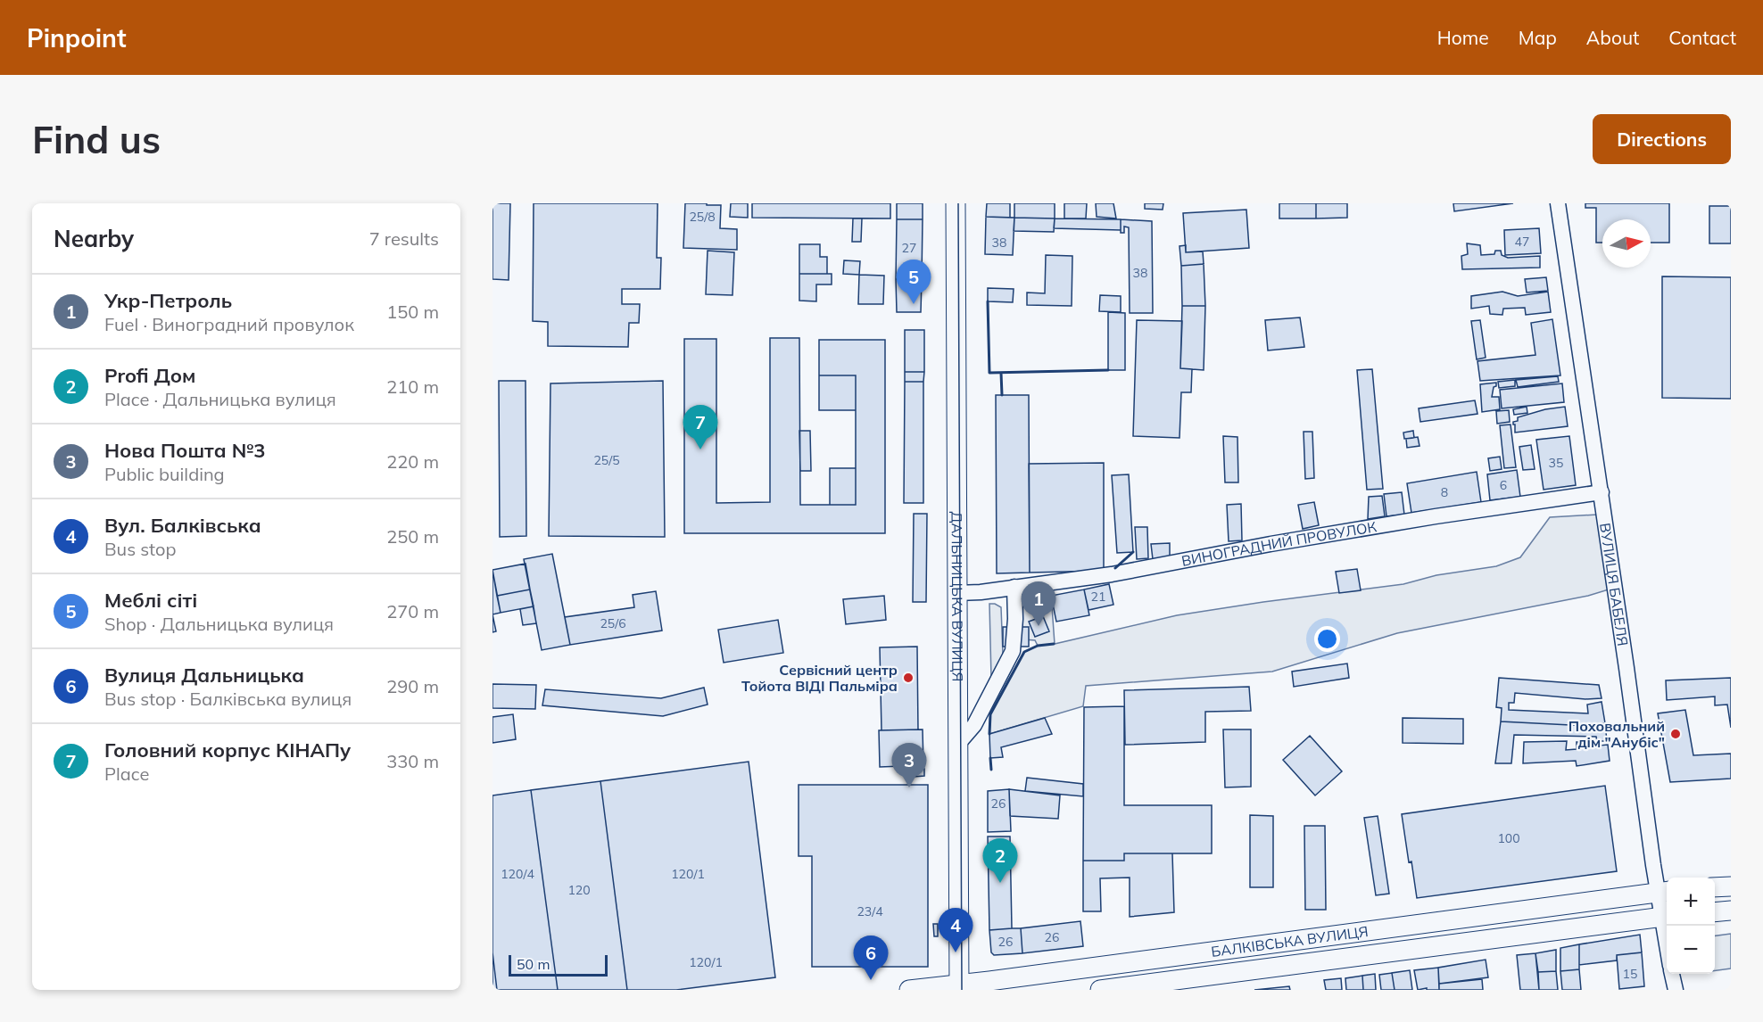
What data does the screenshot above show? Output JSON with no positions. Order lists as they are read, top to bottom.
{
  "streets": {
    "main road": ["ДАЛЬНИЦЬКА ВУЛИЦЯ", "БАЛКІВСЬКА ВУЛИЦЯ"],
    "street": ["ВИНОГРАДНИЙ ПРОВУЛОК", "ВУЛИЦЯ БАБЕЛЯ"]
  },
  "crossings": [
    ["ВИНОГРАДНИЙ ПРОВУЛОК", "ВУЛИЦЯ БАБЕЛЯ"],
    ["ВИНОГРАДНИЙ ПРОВУЛОК", "ДАЛЬНИЦЬКА ВУЛИЦЯ"],
    ["ВУЛИЦЯ БАБЕЛЯ", "БАЛКІВСЬКА ВУЛИЦЯ"],
    ["ДАЛЬНИЦЬКА ВУЛИЦЯ", "БАЛКІВСЬКА ВУЛИЦЯ"]
  ],
  "places": ["Сервісний центр Тойота ВІДІ Пальміра", "Поховальний дім \"Анубіс\""],
  "house_numbers": [
    "25/8",
    "47",
    "38",
    "27",
    "38",
    "25/5",
    "35",
    "6",
    "8",
    "21",
    "25/6",
    "26",
    "100",
    "120/4",
    "120/1",
    "120",
    "23/4",
    "26",
    "26",
    "120/1",
    "15"
  ],
  "scale_bar": "50 m",
  "north": "right",
  "page": {
    "header": "Pinpoint",
    "nav": [
      "Home",
      "Map",
      "About",
      "Contact"
    ],
    "buttons": "Directions",
    "title": "Find us",
    "heading": ["Nearby", "7 results"],
    "pins": [
      "5",
      "7",
      "1",
      "3",
      "2",
      "4",
      "6"
    ],
    "list": [
      {
        "mark": "1",
        "name": "Укр-Петроль",
        "note": "Fuel · Виноградний провулок",
        "value": "150 m"
      },
      {
        "mark": "2",
        "name": "Profi Дом",
        "note": "Place · Дальницька вулиця",
        "value": "210 m"
      },
      {
        "mark": "3",
        "name": "Нова Пошта №3",
        "note": "Public building",
        "value": "220 m"
      },
      {
        "mark": "4",
        "name": "Вул. Балківська",
        "note": "Bus stop",
        "value": "250 m"
      },
      {
        "mark": "5",
        "name": "Меблі сіті",
        "note": "Shop · Дальницька вулиця",
        "value": "270 m"
      },
      {
        "mark": "6",
        "name": "Вулиця Дальницька",
        "note": "Bus stop · Балківська вулиця",
        "value": "290 m"
      },
      {
        "mark": "7",
        "name": "Головний корпус КІНАПу",
        "note": "Place",
        "value": "330 m"
      }
    ],
    "map_buttons": ["+", "−"],
    "scale": "50 m"
  }
}
